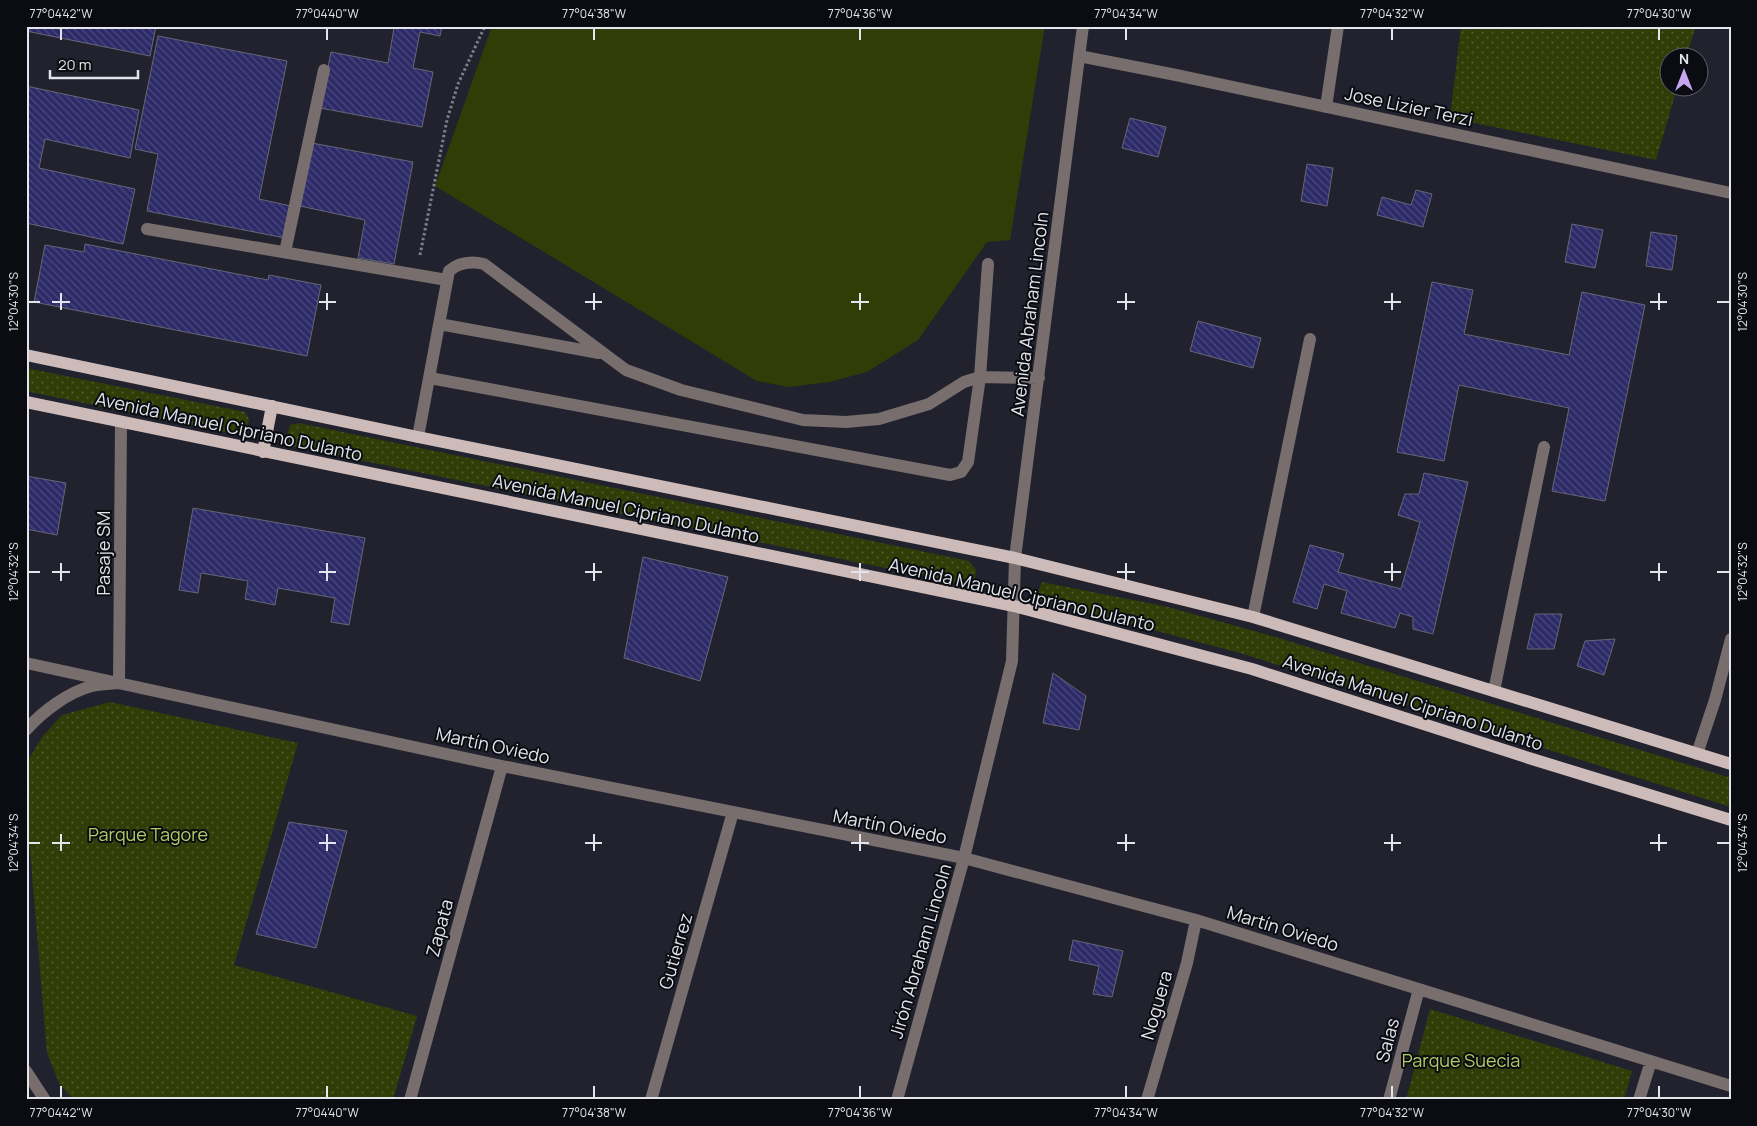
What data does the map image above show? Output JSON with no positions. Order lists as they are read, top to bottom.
{
  "streets": {
    "main road": ["Avenida Manuel Cipriano Dulanto"],
    "street": [
      "Jose Lizier Terzi",
      "Avenida Abraham Lincoln",
      "Pasaje SM",
      "Martín Oviedo",
      "Zapata",
      "Gutierrez",
      "Jirón Abraham Lincoln",
      "Noguera",
      "Salas"
    ]
  },
  "crossings": [
    ["Jose Lizier Terzi", "Avenida Abraham Lincoln"],
    ["Avenida Abraham Lincoln", "Avenida Manuel Cipriano Dulanto"],
    ["Avenida Abraham Lincoln", "Jirón Abraham Lincoln"],
    ["Avenida Manuel Cipriano Dulanto", "Pasaje SM"],
    ["Avenida Manuel Cipriano Dulanto", "Jirón Abraham Lincoln"],
    ["Pasaje SM", "Martín Oviedo"],
    ["Martín Oviedo", "Zapata"],
    ["Martín Oviedo", "Gutierrez"],
    ["Martín Oviedo", "Jirón Abraham Lincoln"],
    ["Martín Oviedo", "Noguera"],
    ["Martín Oviedo", "Salas"]
  ],
  "parks": ["Parque Tagore", "Parque Suecia"],
  "scale_bar": "20 m",
  "north": "top",
  "coordinates": [
    "77°04'42\"W",
    "77°04'40\"W",
    "77°04'38\"W",
    "77°04'36\"W",
    "77°04'34\"W",
    "77°04'32\"W",
    "77°04'30\"W",
    "12°04'30\"S",
    "12°04'32\"S",
    "12°04'34\"S"
  ]
}
